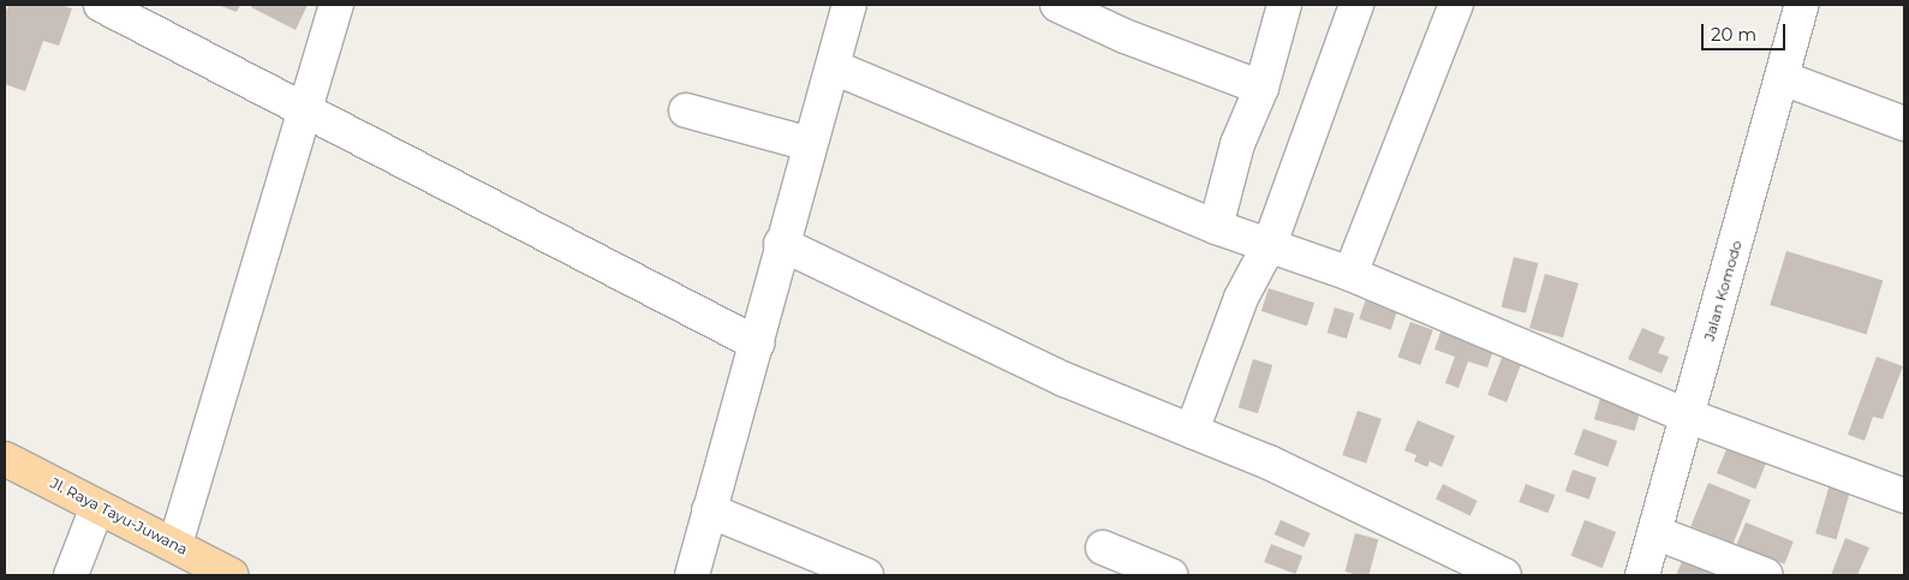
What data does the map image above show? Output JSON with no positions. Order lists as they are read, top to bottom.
{
  "streets": {
    "main road": ["Jl. Raya Tayu-Juwana"],
    "street": ["Jalan Komodo"]
  },
  "scale_bar": "20 m"
}
